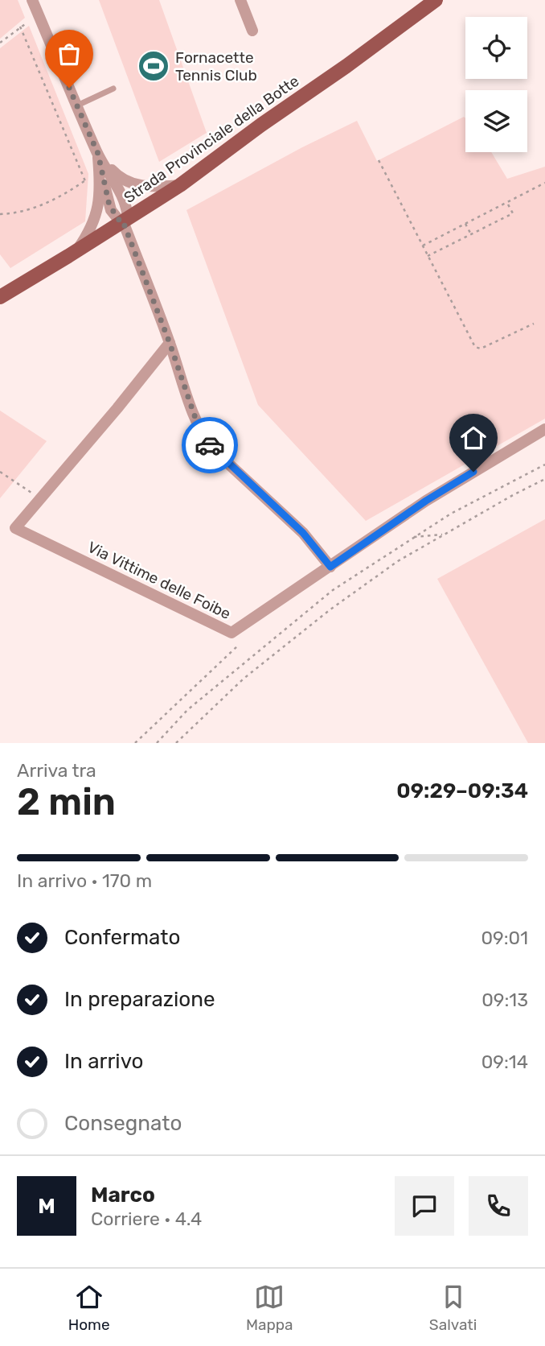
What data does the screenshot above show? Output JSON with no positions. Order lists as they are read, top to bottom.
{
  "streets": {
    "main road": ["Strada Provinciale della Botte"],
    "street": ["Via Vittime delle Foibe"]
  },
  "places": {
    "sports": ["Fornacette Tennis Club"]
  },
  "page": {
    "heading": ["2 min", "Arriva tra", "09:29–09:34"],
    "panel": ["Marco", "Corriere · 4.4"],
    "bar": "In arrivo · 170 m",
    "list": [
      ["Confermato", "09:01"],
      ["In preparazione", "09:13"],
      ["In arrivo", "09:14"],
      "Consegnato"
    ],
    "round": "M",
    "tabs": ["Home", "Mappa", "Salvati"]
  }
}
